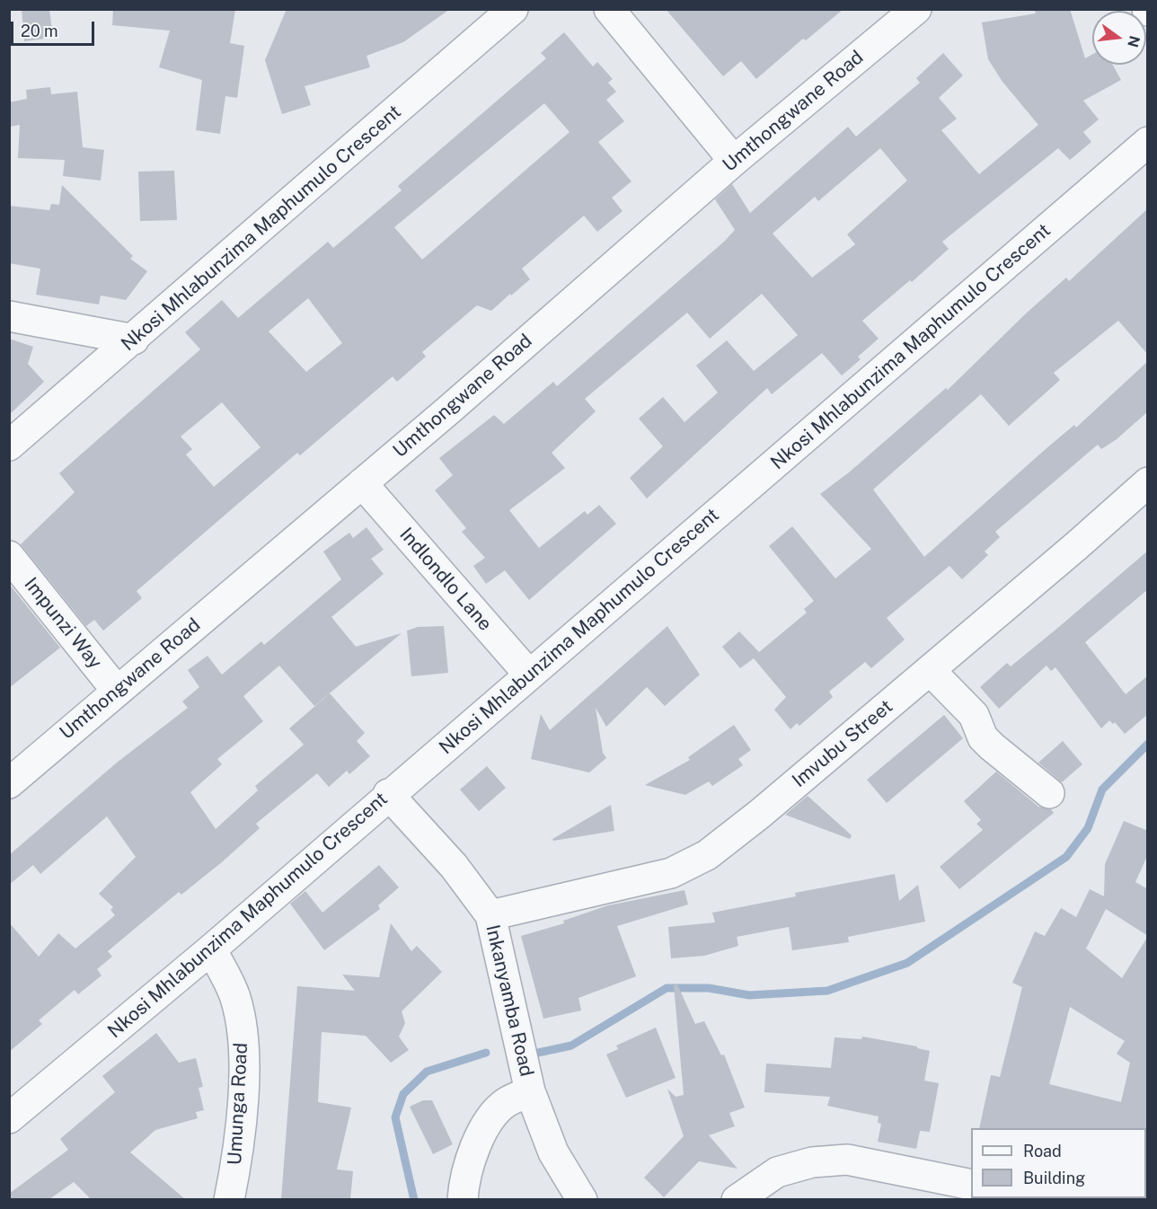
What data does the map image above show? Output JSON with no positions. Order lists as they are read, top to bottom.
{
  "streets": {
    "street": [
      "Umthongwane Road",
      "Nkosi Mhlabunzima Maphumulo Crescent",
      "Indlondlo Lane",
      "Impunzi Way",
      "Imvubu Street",
      "Inkanyamba Road",
      "Umunga Road"
    ]
  },
  "crossings": [
    ["Umthongwane Road", "Indlondlo Lane"],
    ["Umthongwane Road", "Impunzi Way"],
    ["Nkosi Mhlabunzima Maphumulo Crescent", "Indlondlo Lane"],
    ["Nkosi Mhlabunzima Maphumulo Crescent", "Inkanyamba Road"],
    ["Nkosi Mhlabunzima Maphumulo Crescent", "Umunga Road"],
    ["Imvubu Street", "Inkanyamba Road"]
  ],
  "legend": ["Road", "Building"],
  "scale_bar": "20 m",
  "north": "right"
}
